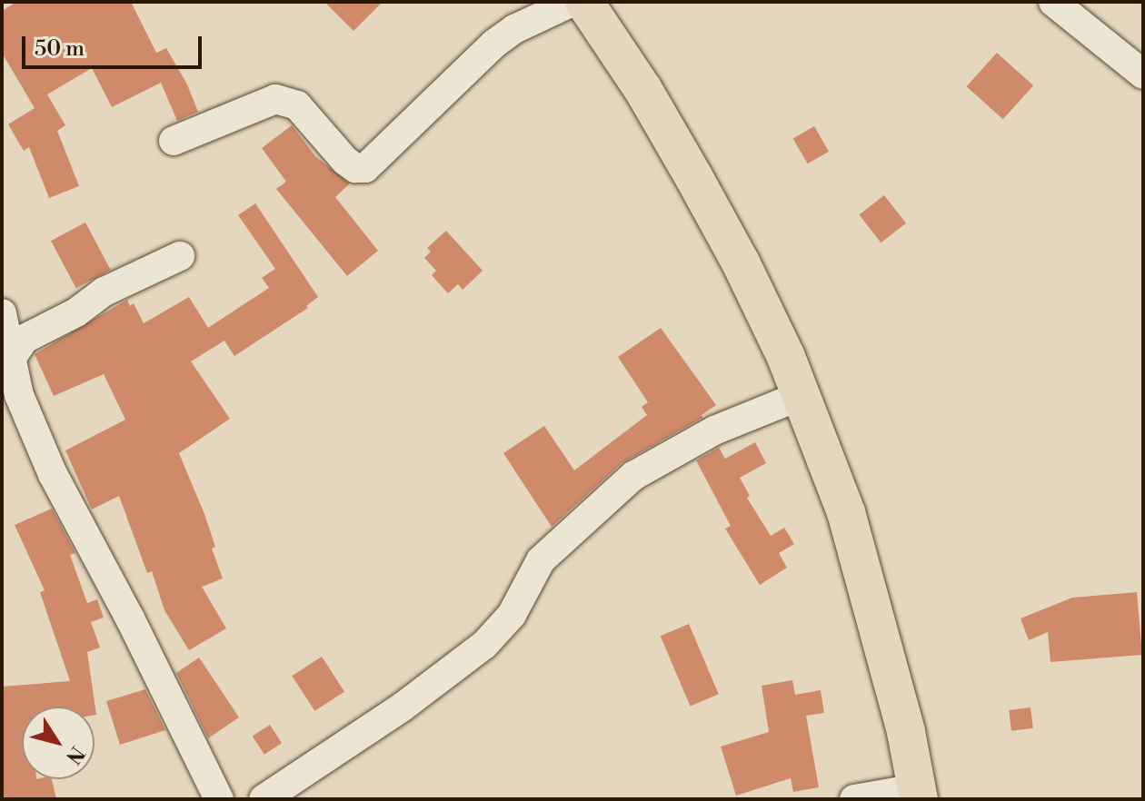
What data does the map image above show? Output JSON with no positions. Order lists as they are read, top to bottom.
{
  "scale_bar": "50 m",
  "north": "bottom right"
}
